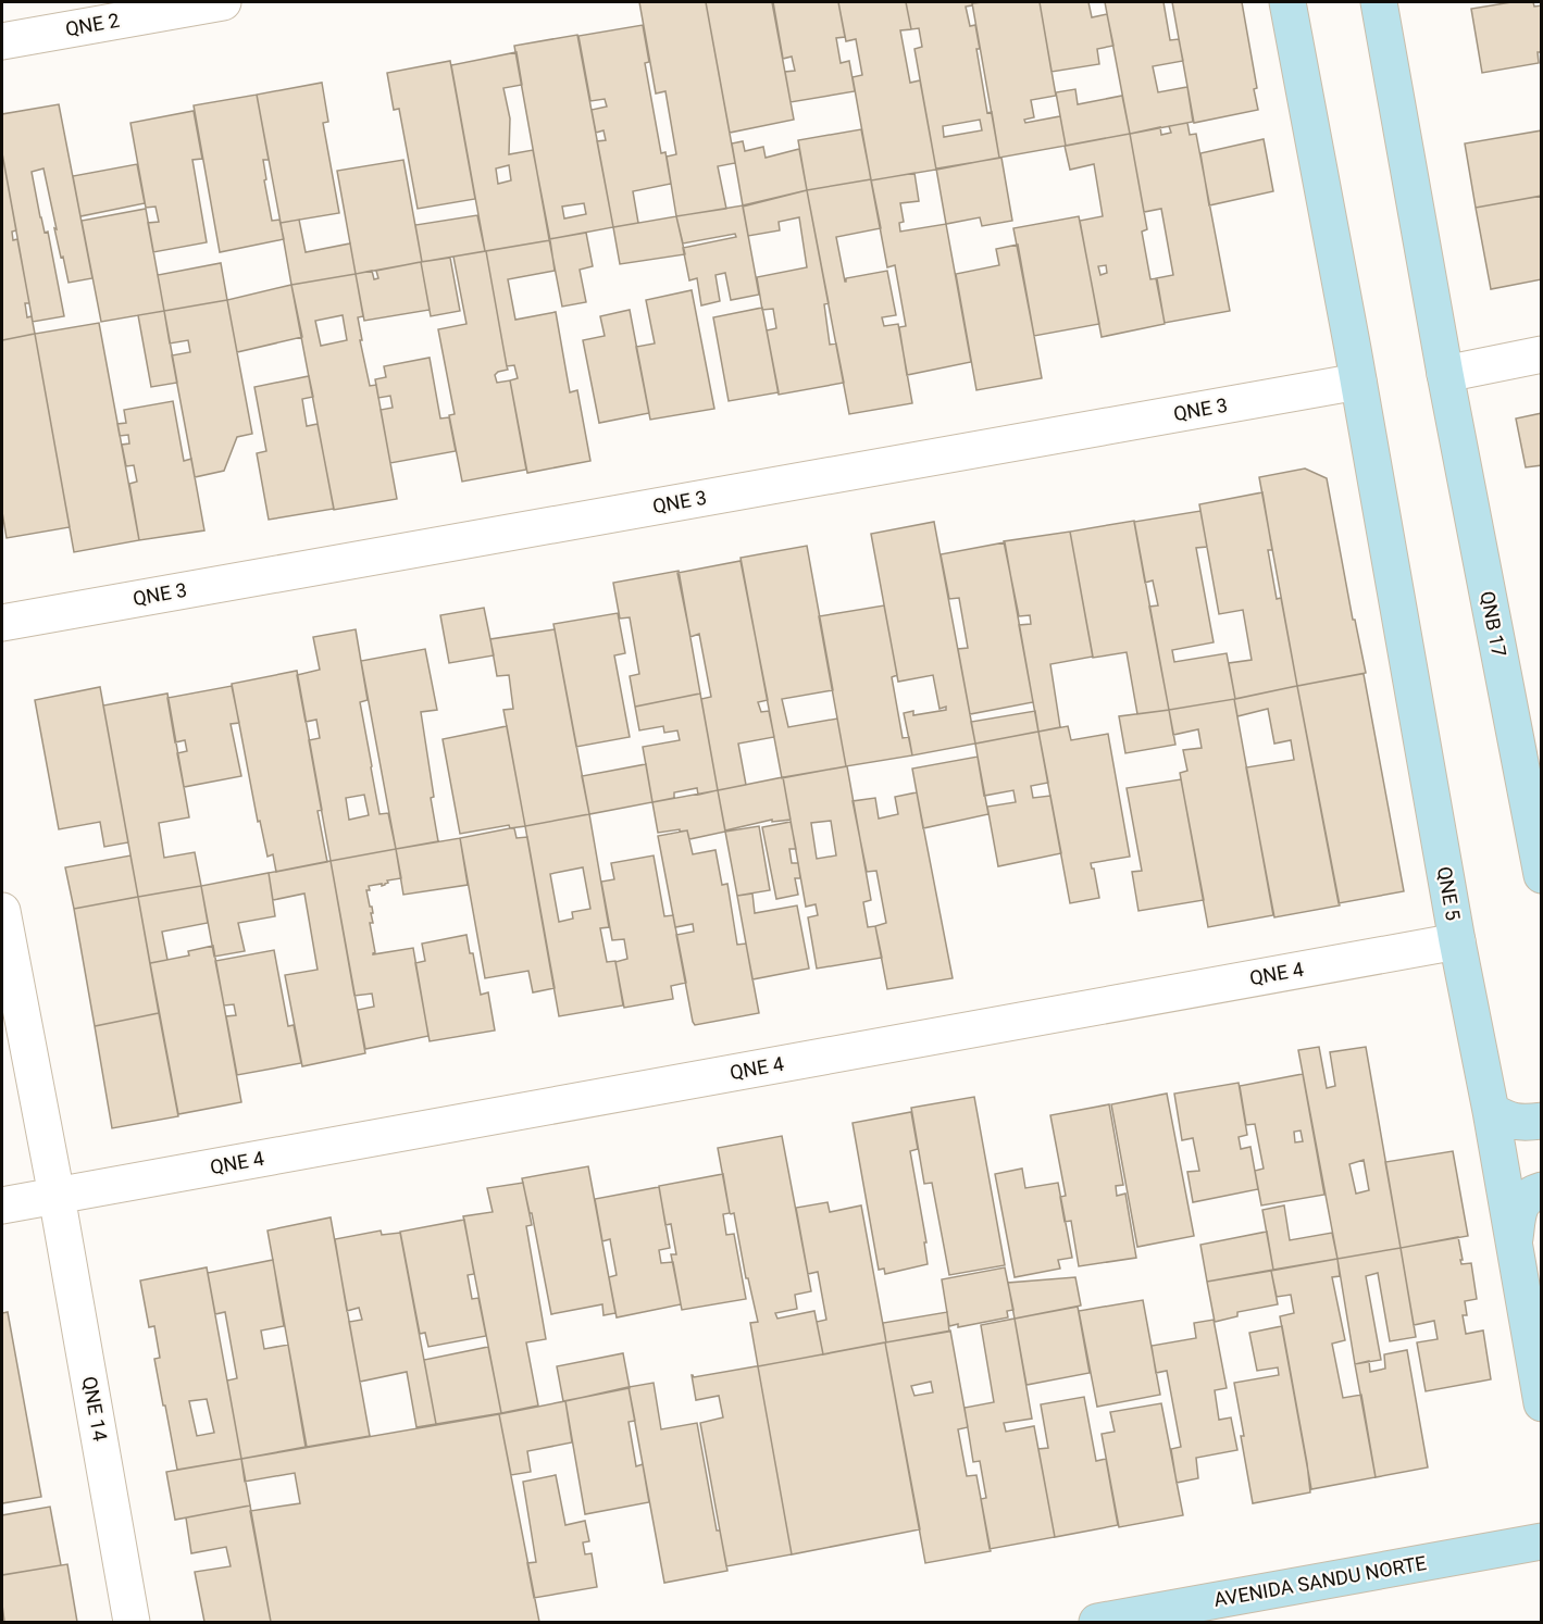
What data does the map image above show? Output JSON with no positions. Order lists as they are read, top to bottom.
{
  "streets": {
    "main road": ["QNB 17", "QNE 5", "AVENIDA SANDU NORTE"],
    "street": [
      "QNE 2",
      "QNE 3",
      "QNE 4",
      "QNE 14"
    ]
  },
  "crossings": [
    ["QNE 3", "QNE 5"],
    ["QNE 5", "QNE 4"],
    ["QNE 4", "QNE 14"]
  ]
}
